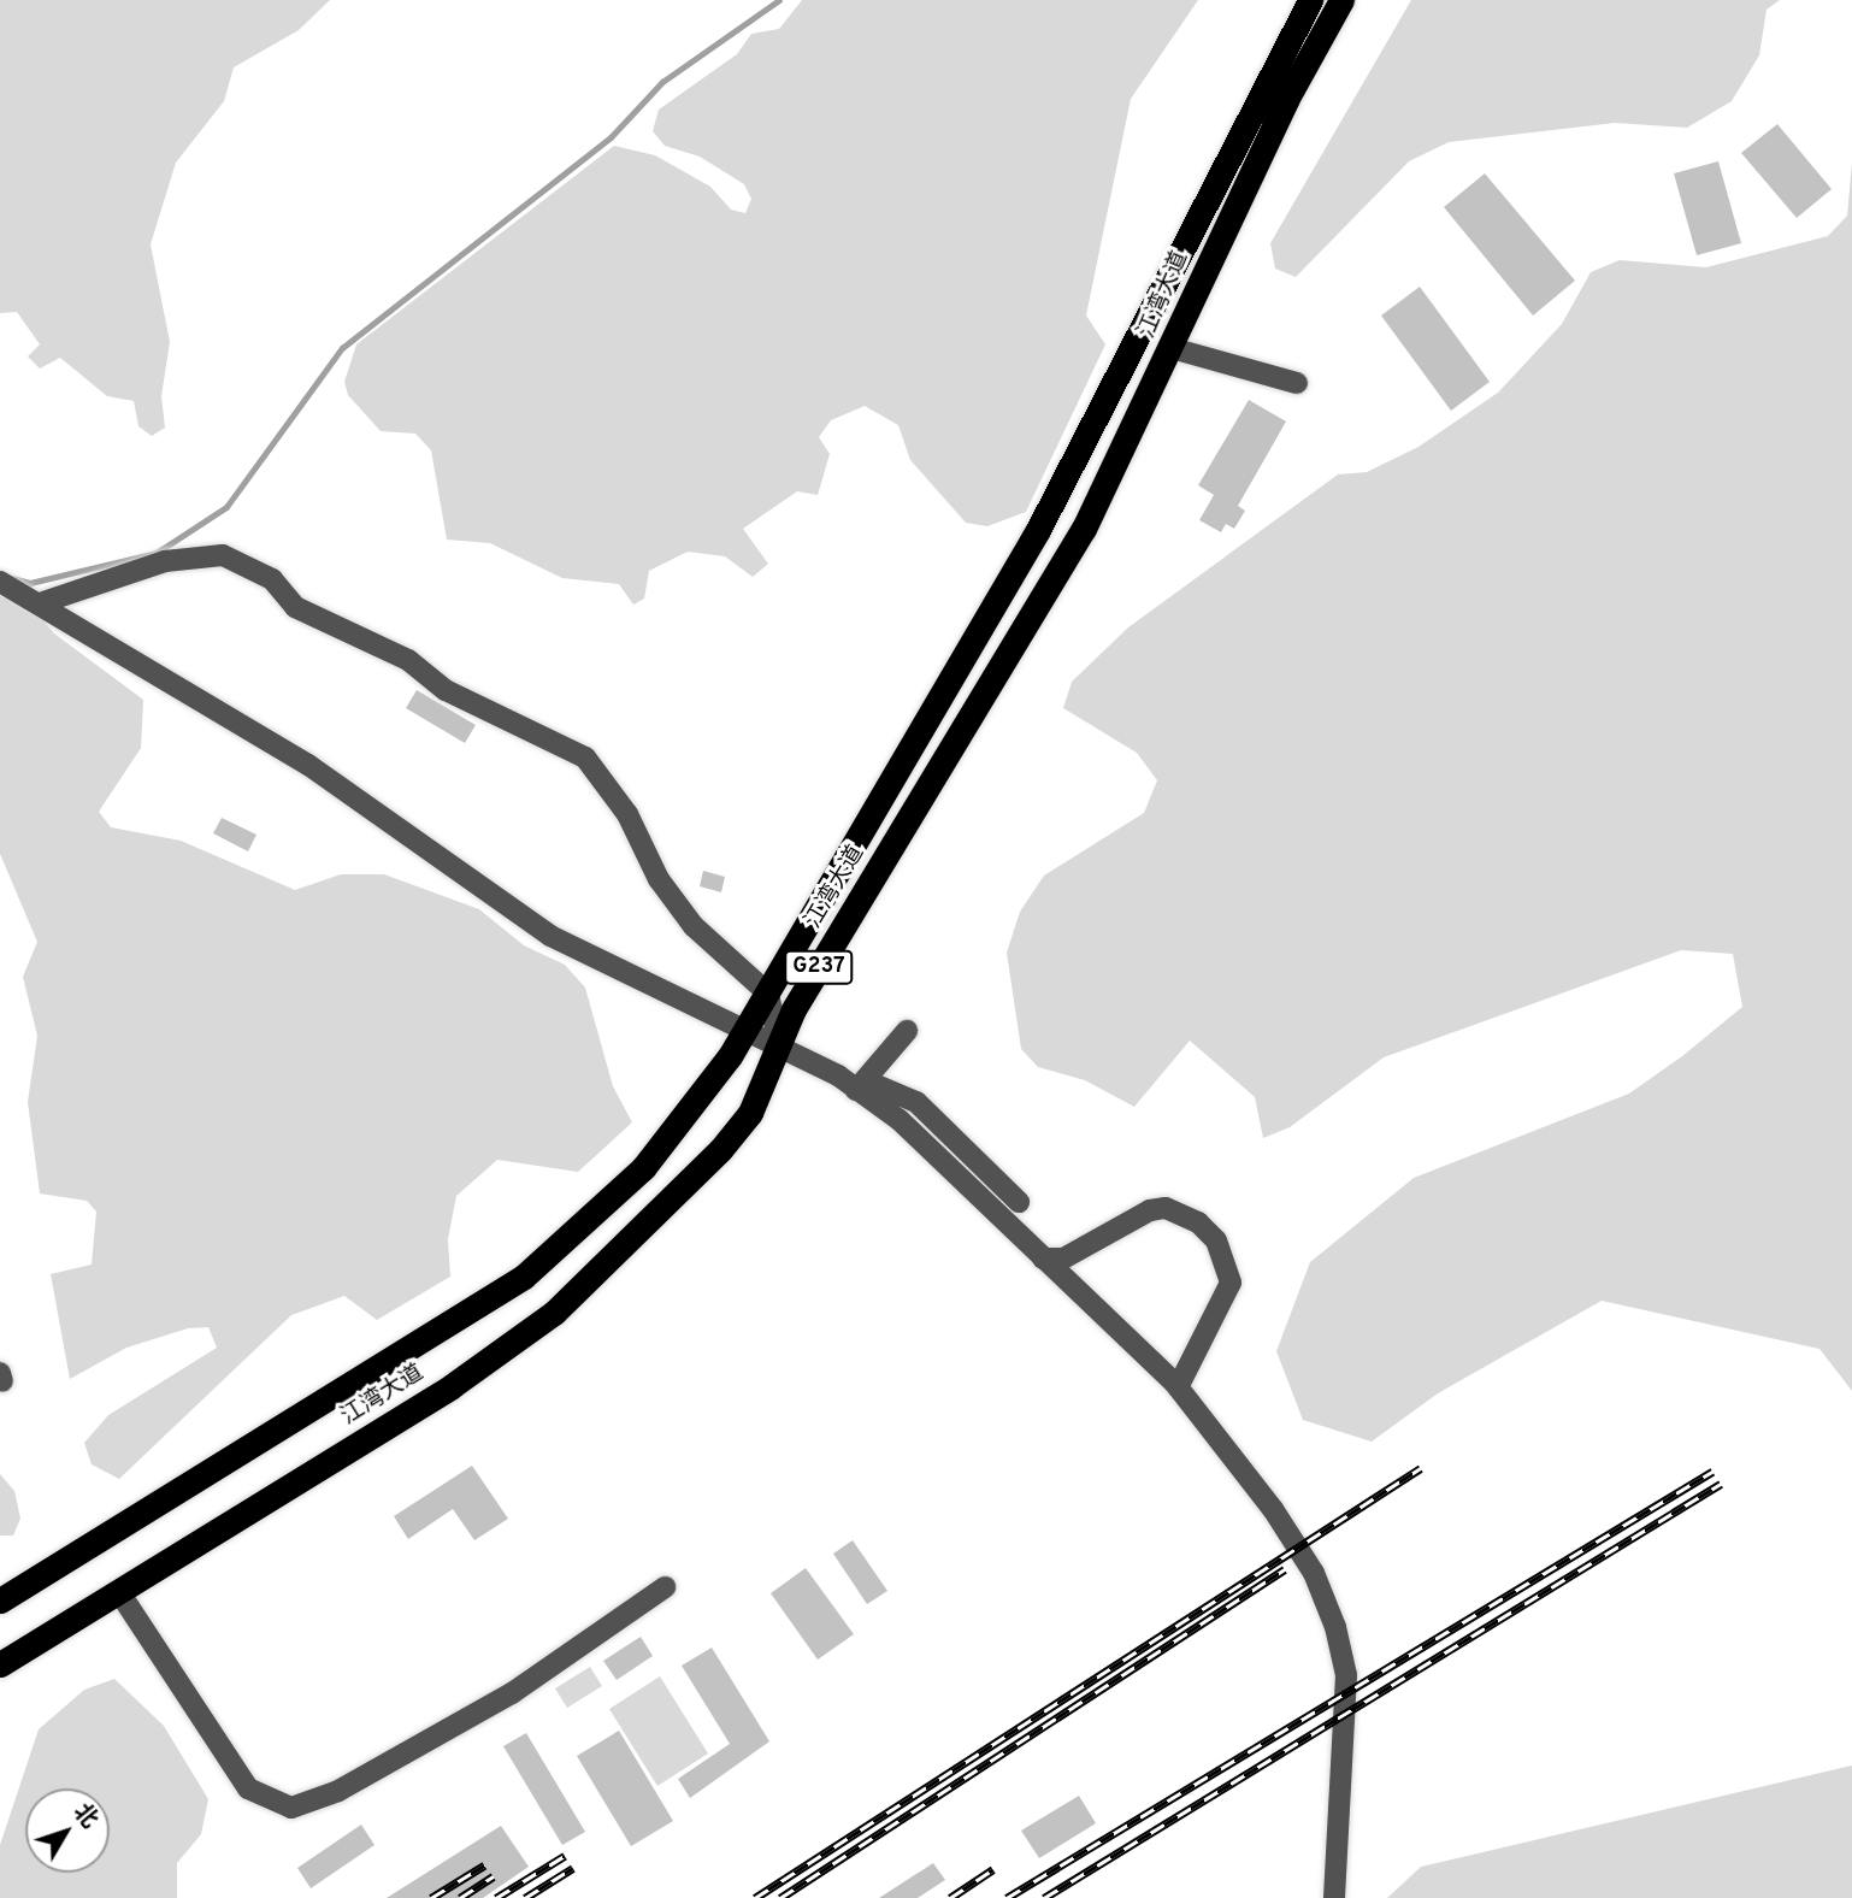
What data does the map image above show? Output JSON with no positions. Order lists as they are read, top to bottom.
{
  "streets": {
    "highway": ["江湾大道", "G237"]
  },
  "north": "top right"
}
